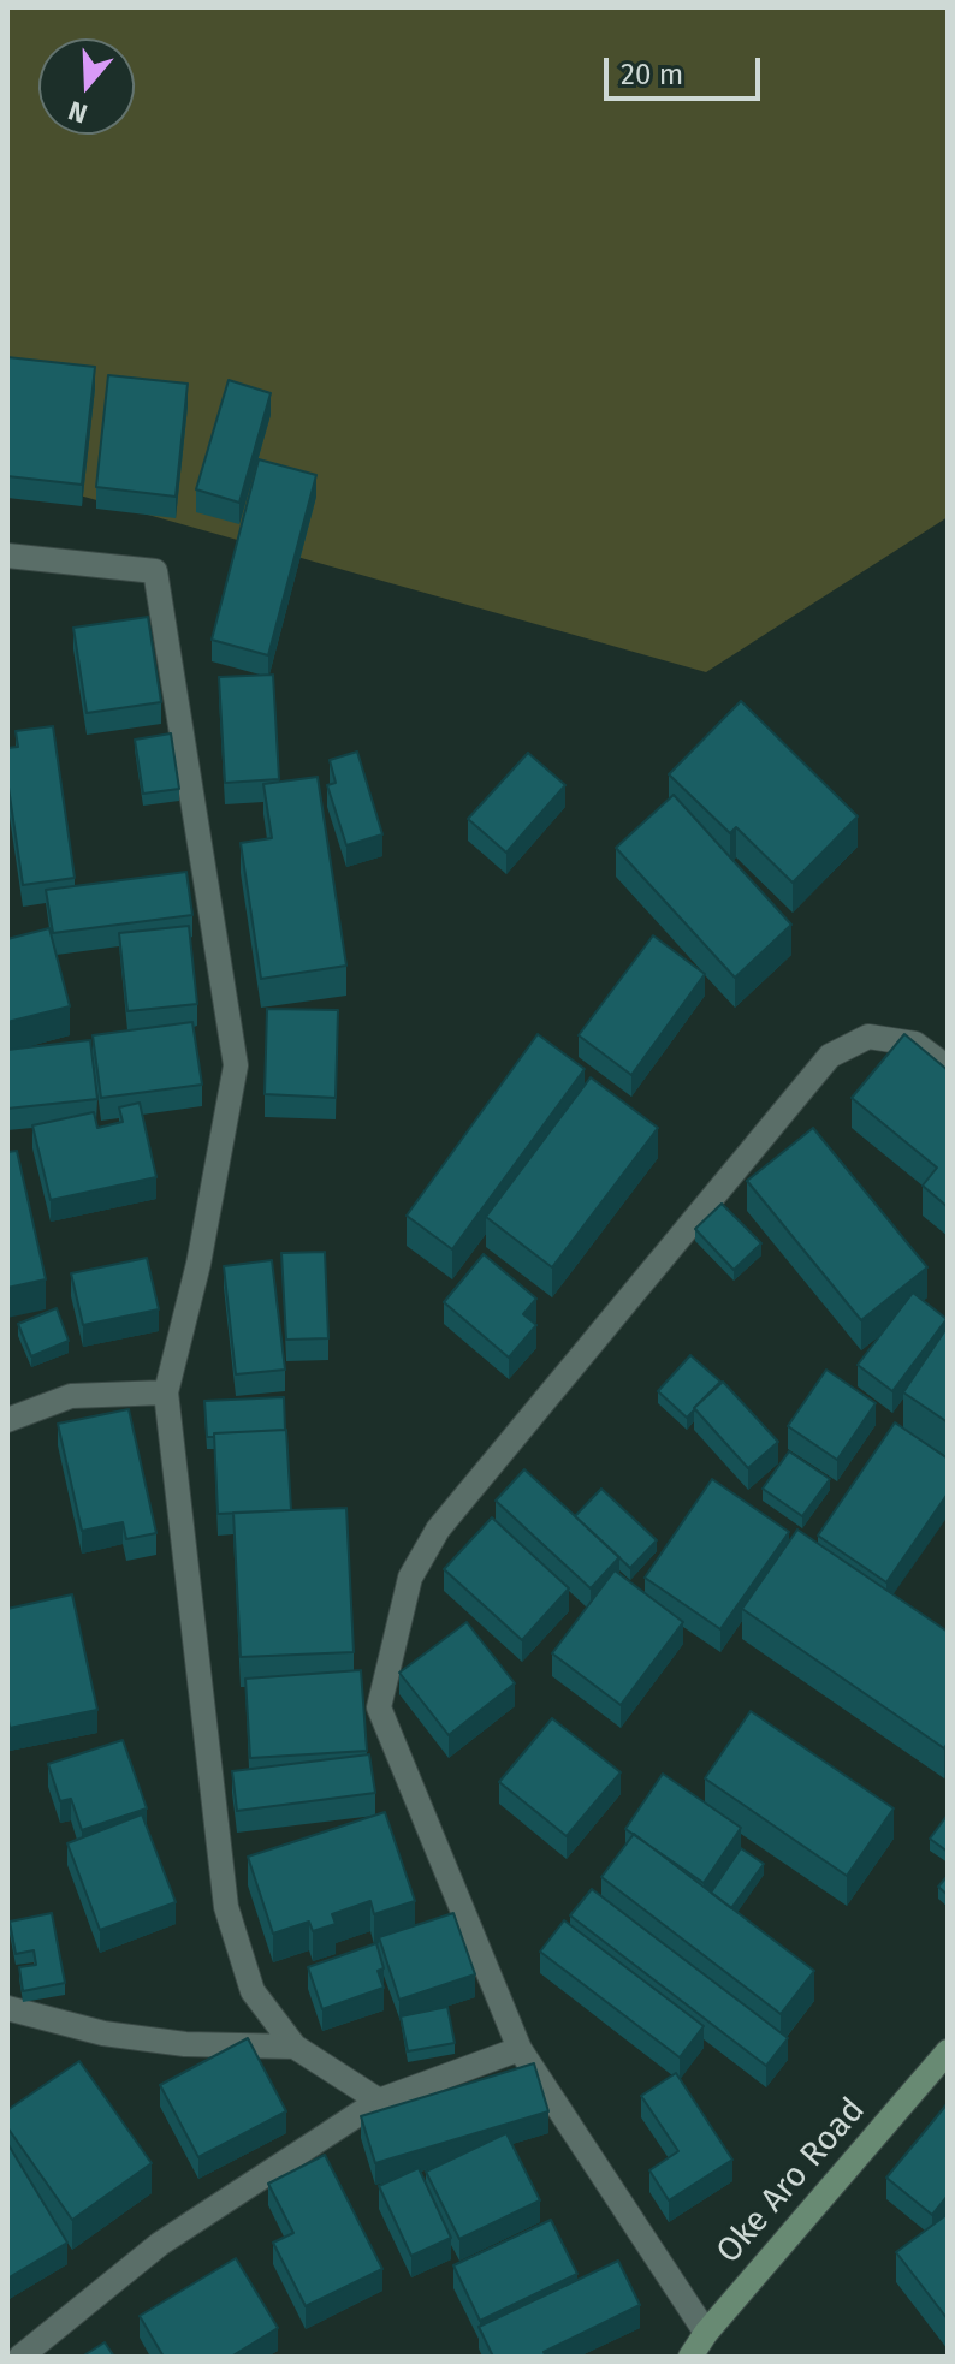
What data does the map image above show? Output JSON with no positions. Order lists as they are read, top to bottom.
{
  "streets": {
    "main road": ["Oke Aro Road"]
  },
  "scale_bar": "20 m",
  "north": "bottom"
}
